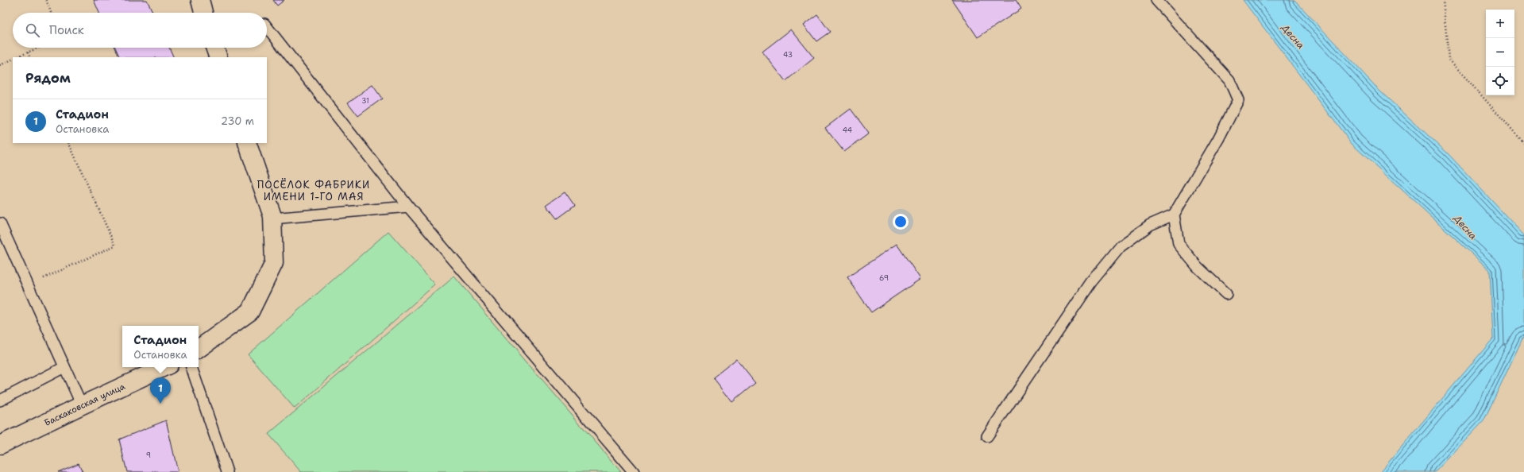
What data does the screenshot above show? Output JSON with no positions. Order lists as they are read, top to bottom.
{
  "streets": {
    "street": ["Баскаковская улица"]
  },
  "districts": ["ПОСЁЛОК ФАБРИКИ ИМЕНИ 1-ГО МАЯ"],
  "water": ["Десна"],
  "house_numbers": [
    "43",
    "31",
    "44",
    "69",
    "9"
  ],
  "page": {
    "map_buttons": ["+", "−"],
    "search": "Поиск",
    "heading": "Рядом",
    "list": [
      {
        "mark": "1",
        "name": "Стадион",
        "note": "Остановка",
        "value": "230 m"
      }
    ],
    "popup": ["Стадион", "Остановка"],
    "pins": "1"
  }
}
